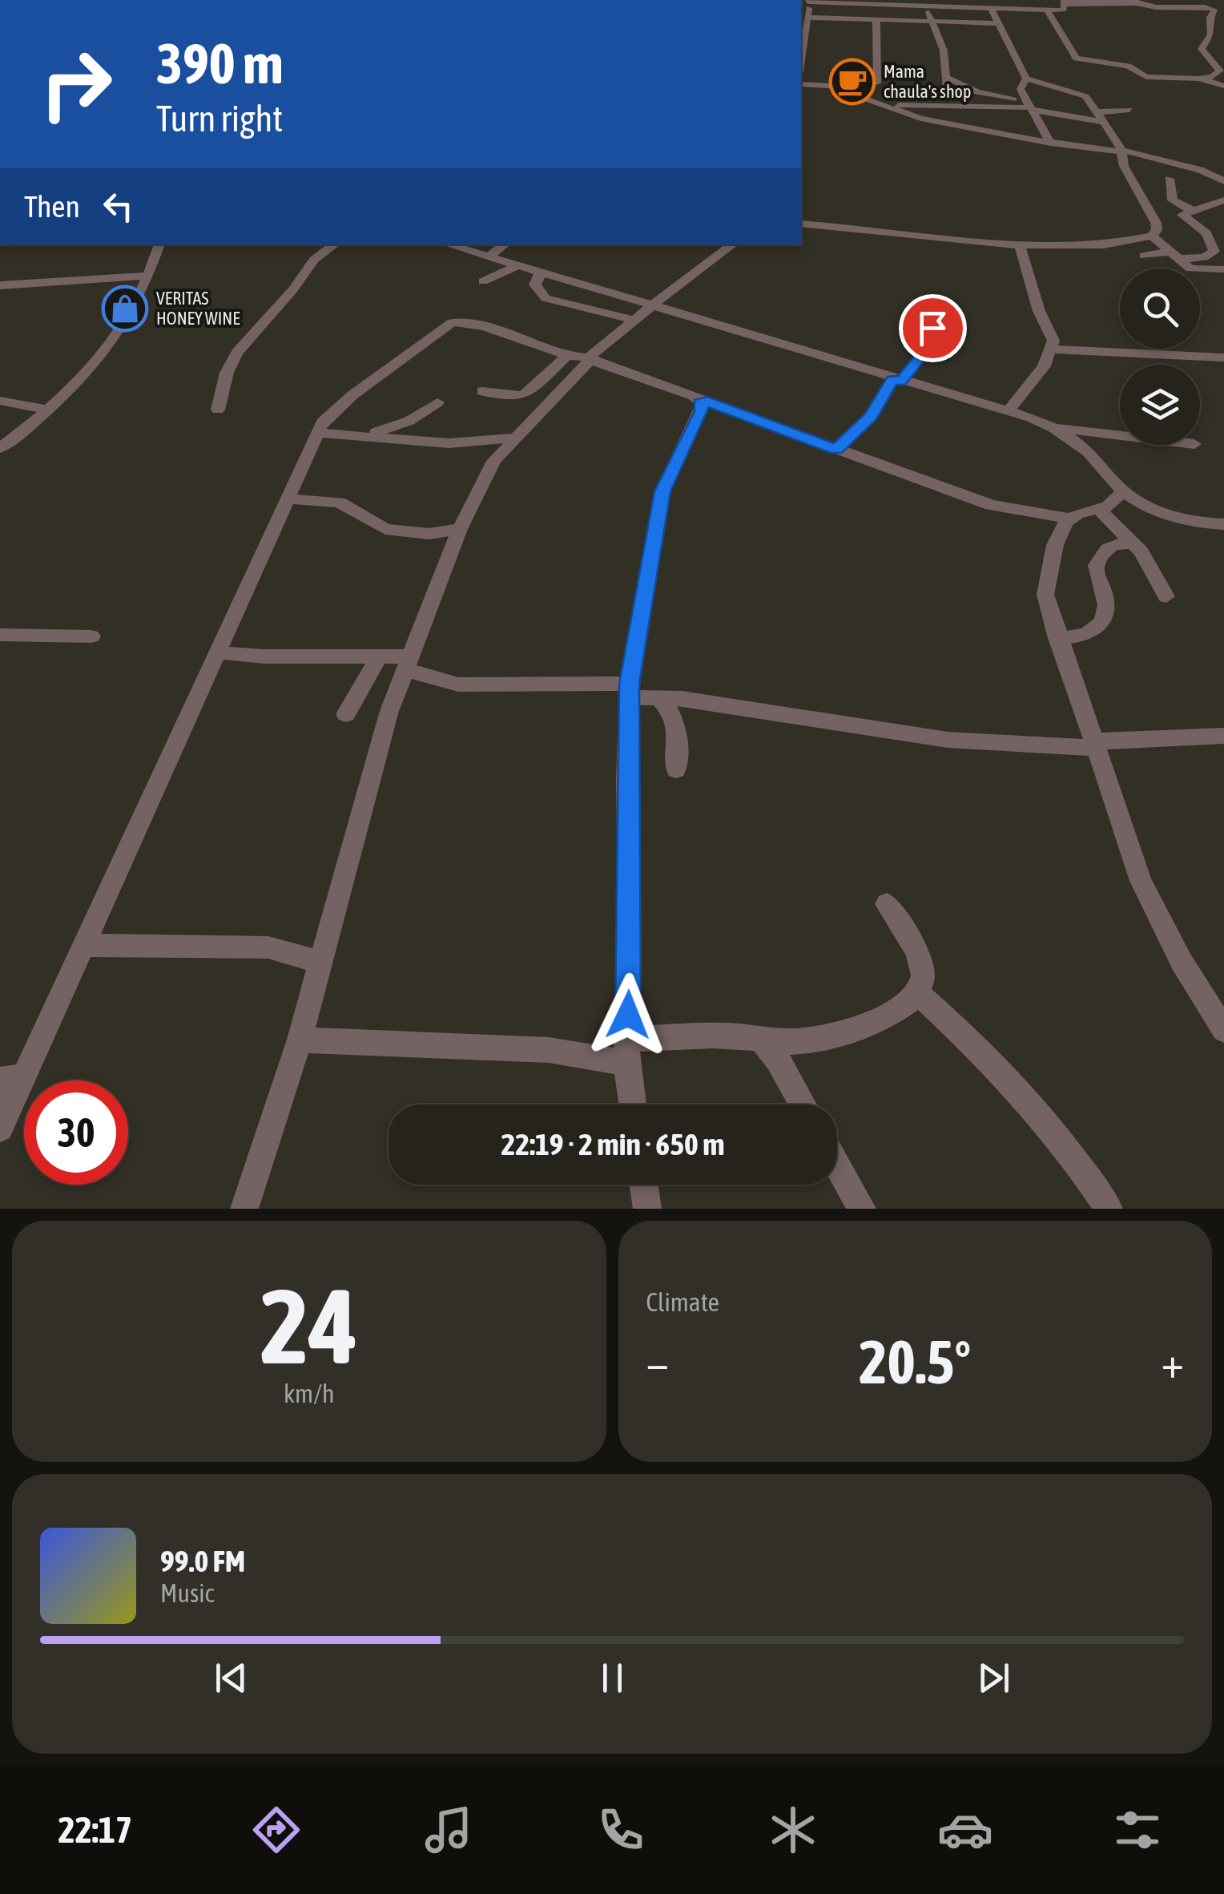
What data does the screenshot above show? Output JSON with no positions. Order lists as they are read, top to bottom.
{
  "places": {
    "cafe": ["Mama chaula's shop"],
    "shop": ["VERITAS HONEY WINE"]
  },
  "page": {
    "turn": ["390 m", "Turn right"],
    "then": "Then",
    "limit": "30",
    "trip": "22:19 · 2 min · 650 m",
    "tile": [
      ["24", "km/h"],
      "Climate"
    ],
    "heat": ["−", "20.5°", "+"],
    "song": ["99.0 FM", "Music"],
    "tabs": "22:17"
  }
}
